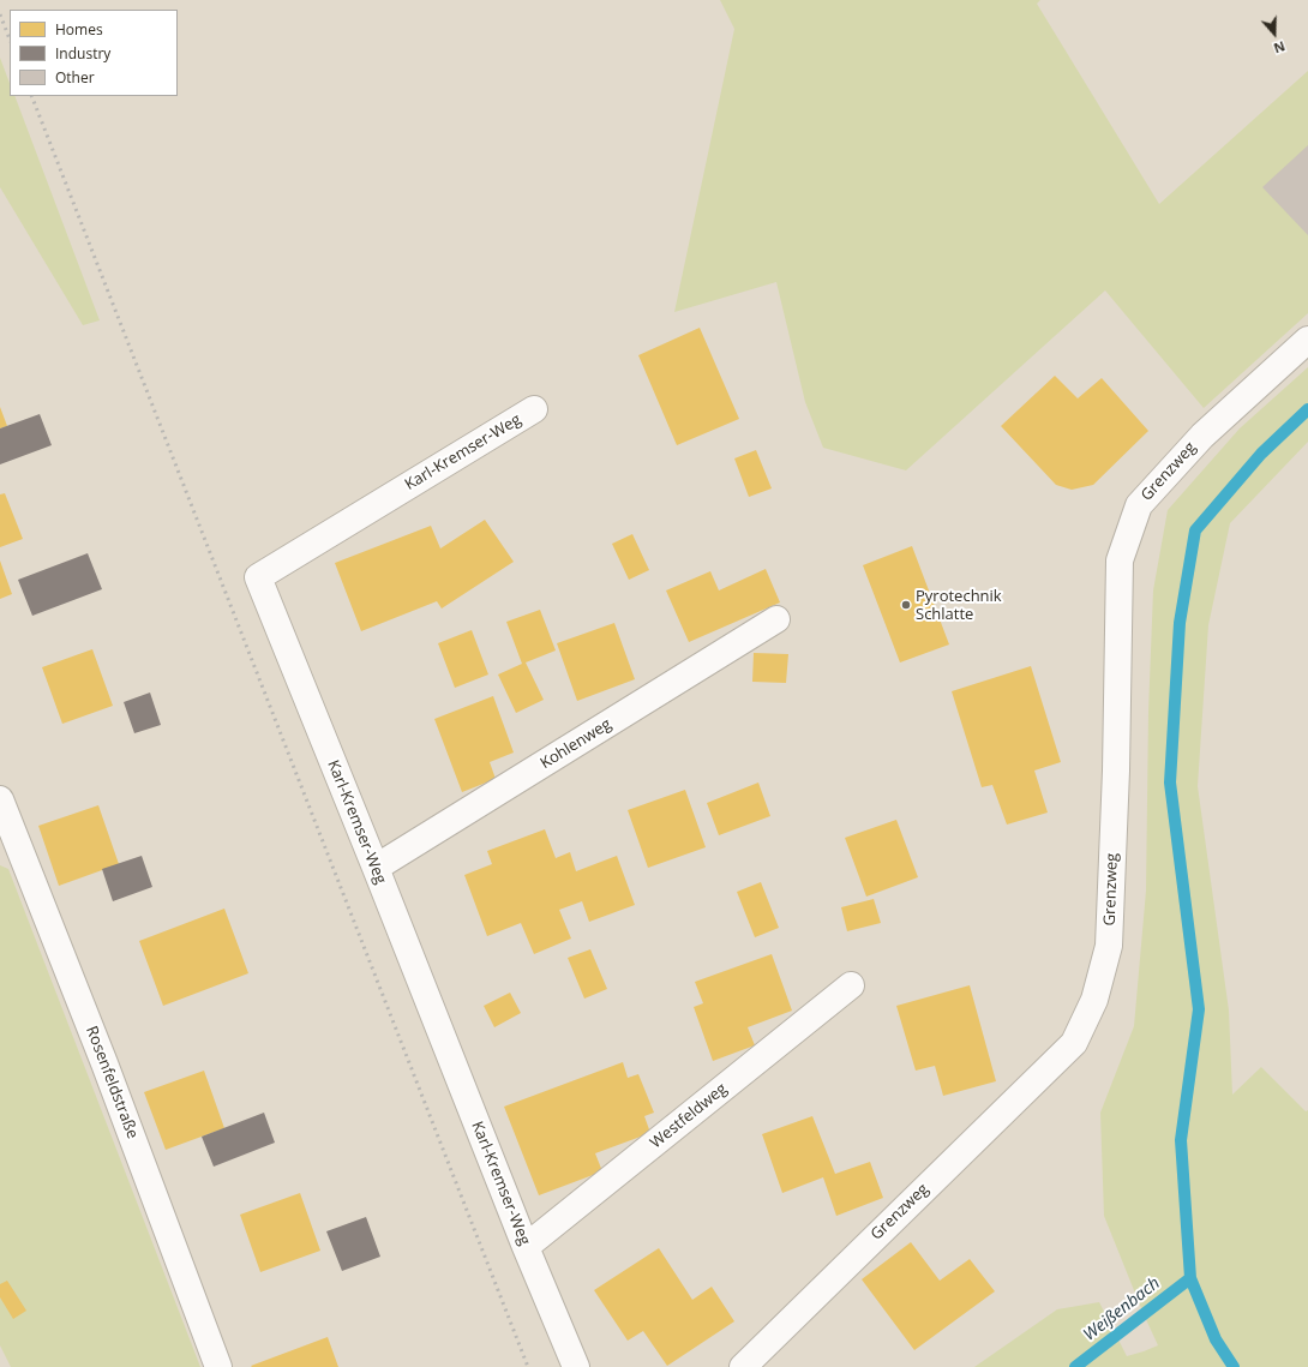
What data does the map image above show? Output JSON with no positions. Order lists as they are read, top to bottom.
{
  "streets": {
    "street": [
      "Karl-Kremser-Weg",
      "Grenzweg",
      "Kohlenweg",
      "Rosenfeldstraße",
      "Westfeldweg"
    ]
  },
  "crossings": [
    ["Karl-Kremser-Weg", "Kohlenweg"],
    ["Karl-Kremser-Weg", "Westfeldweg"]
  ],
  "water": ["Weißenbach"],
  "places": ["Pyrotechnik Schlatte"],
  "legend": ["Homes", "Industry", "Other"],
  "north": "bottom"
}
